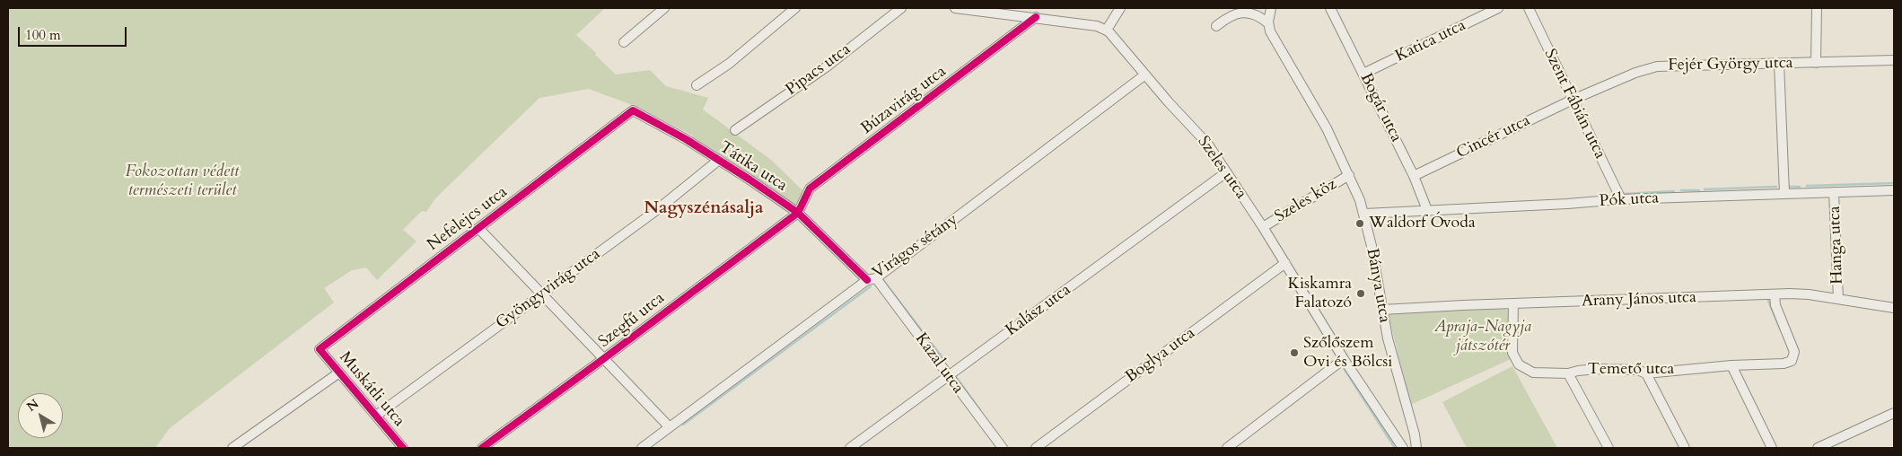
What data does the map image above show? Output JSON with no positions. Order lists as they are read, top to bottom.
{
  "streets": {
    "street": [
      "Katica utca",
      "Fejér György utca",
      "Pipacs utca",
      "Búzavirág utca",
      "Szent Fábián utca",
      "Bogár utca",
      "Cincér utca",
      "Tátika utca",
      "Szeles utca",
      "Pók utca",
      "Szeles köz",
      "Nefelejcs utca",
      "Hanga utca",
      "Virágos sétány",
      "Bánya utca",
      "Gyöngyvirág utca",
      "Arany János utca",
      "Kalász utca",
      "Szegfű utca",
      "Boglya utca",
      "Kazal utca",
      "Temető utca",
      "Muskátli utca"
    ]
  },
  "crossings": [
    ["Katica utca", "Bogár utca"],
    ["Fejér György utca", "Szent Fábián utca"],
    ["Fejér György utca", "Cincér utca"],
    ["Búzavirág utca", "Tátika utca"],
    ["Búzavirág utca", "Szegfű utca"],
    ["Szent Fábián utca", "Cincér utca"],
    ["Szent Fábián utca", "Pók utca"],
    ["Bogár utca", "Cincér utca"],
    ["Bogár utca", "Pók utca"],
    ["Tátika utca", "Nefelejcs utca"],
    ["Tátika utca", "Virágos sétány"],
    ["Tátika utca", "Gyöngyvirág utca"],
    ["Tátika utca", "Szegfű utca"],
    ["Tátika utca", "Kazal utca"],
    ["Szeles utca", "Szeles köz"],
    ["Szeles utca", "Virágos sétány"],
    ["Szeles utca", "Kalász utca"],
    ["Szeles utca", "Boglya utca"],
    ["Pók utca", "Hanga utca"],
    ["Pók utca", "Bánya utca"],
    ["Szeles köz", "Bánya utca"],
    ["Nefelejcs utca", "Muskátli utca"],
    ["Hanga utca", "Arany János utca"],
    ["Virágos sétány", "Kazal utca"],
    ["Bánya utca", "Arany János utca"],
    ["Gyöngyvirág utca", "Muskátli utca"],
    ["Arany János utca", "Temető utca"],
    ["Kalász utca", "Kazal utca"]
  ],
  "districts": ["Nagyszénásalja"],
  "parks": ["Fokozottan védett természeti terület", "Apraja-Nagyja játszótér"],
  "places": ["Waldorf Óvoda", "Kiskamra Falatozó", "Szőlőszem Ovi és Bölcsi"],
  "scale_bar": "100 m",
  "north": "top left"
}
